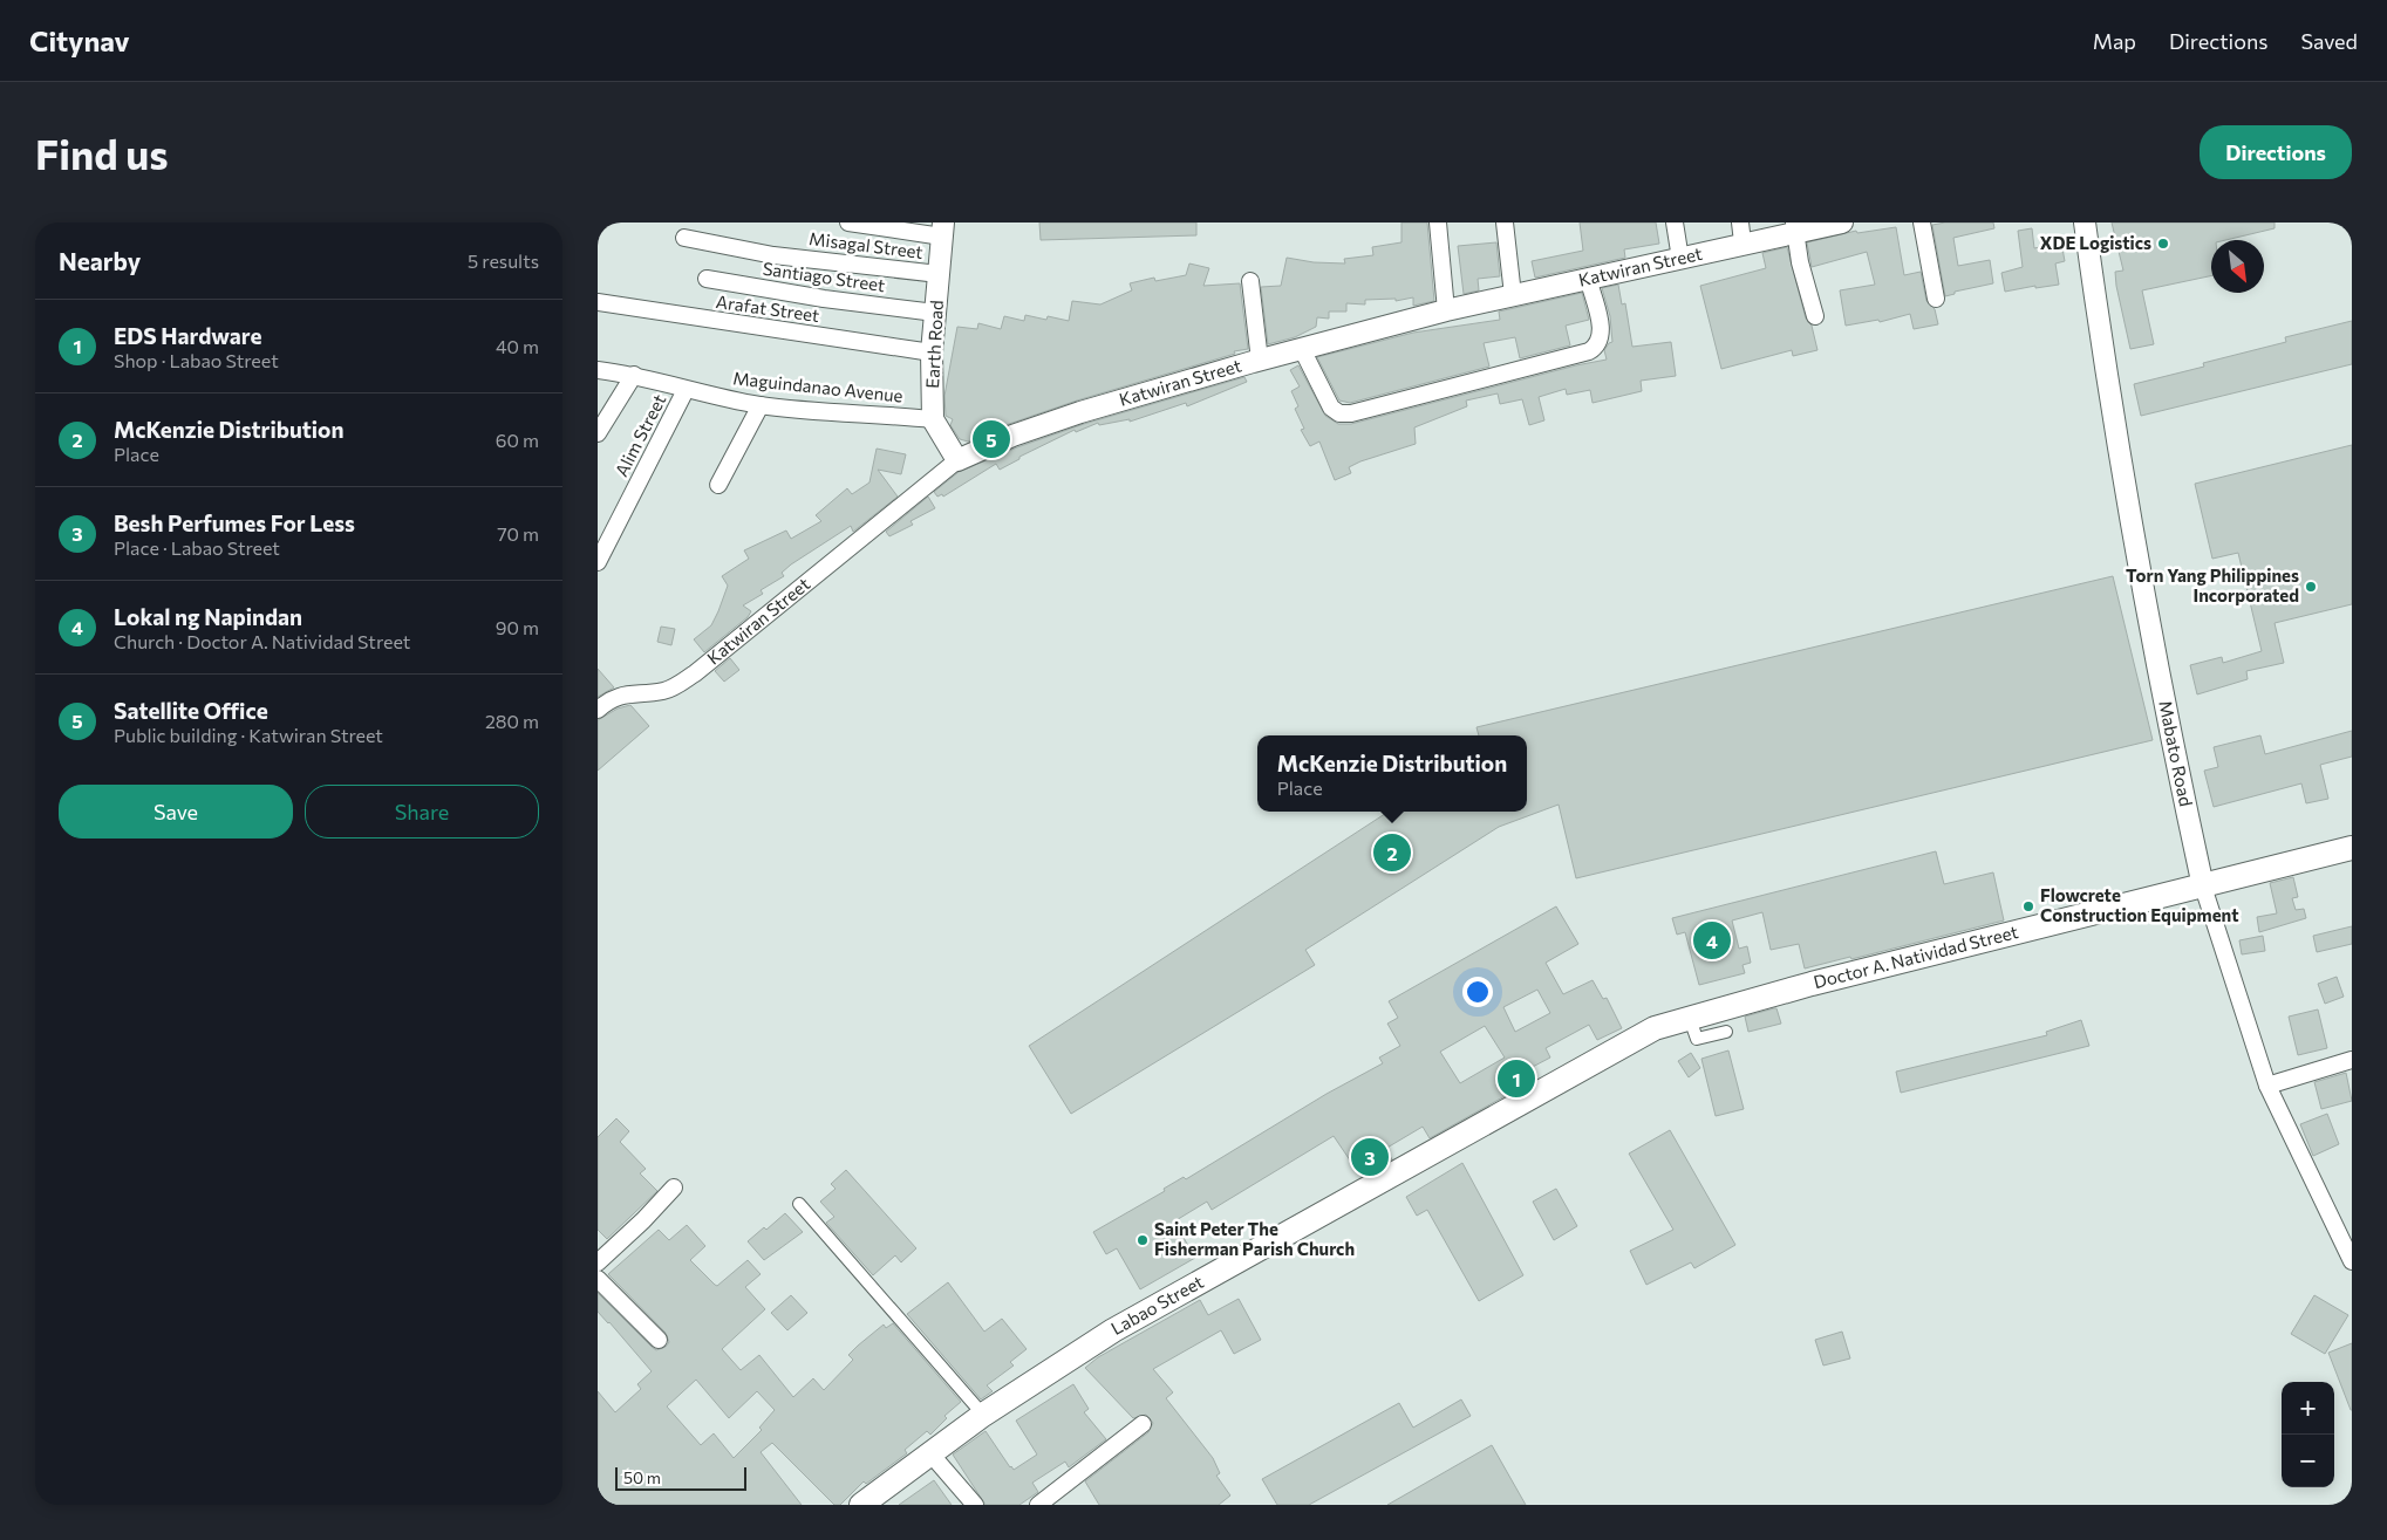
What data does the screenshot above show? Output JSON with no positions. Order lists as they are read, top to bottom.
{
  "streets": {
    "main road": ["Doctor A. Natividad Street", "Labao Street"],
    "street": [
      "Misagal Street",
      "Katwiran Street",
      "Santiago Street",
      "Arafat Street",
      "Earth Road",
      "Maguindanao Avenue",
      "Alim Street",
      "Mabato Road"
    ]
  },
  "crossings": [
    ["Misagal Street", "Earth Road"],
    ["Katwiran Street", "Earth Road"],
    ["Santiago Street", "Earth Road"],
    ["Arafat Street", "Earth Road"],
    ["Earth Road", "Maguindanao Avenue"],
    ["Maguindanao Avenue", "Alim Street"],
    ["Mabato Road", "Doctor A. Natividad Street"],
    ["Doctor A. Natividad Street", "Labao Street"]
  ],
  "places": [
    "XDE Logistics",
    "Torn Yang Philippines Incorporated",
    "Flowcrete Construction Equipment",
    "Saint Peter The Fisherman Parish Church"
  ],
  "scale_bar": "50 m",
  "north": "bottom right",
  "page": {
    "header": "Citynav",
    "nav": ["Map", "Directions", "Saved"],
    "buttons": [
      "Directions",
      ["Save", "Share"]
    ],
    "title": "Find us",
    "heading": ["Nearby", "5 results"],
    "list": [
      {
        "mark": "1",
        "name": "EDS Hardware",
        "note": "Shop · Labao Street",
        "value": "40 m"
      },
      {
        "mark": "2",
        "name": "McKenzie Distribution",
        "note": "Place",
        "value": "60 m"
      },
      {
        "mark": "3",
        "name": "Besh Perfumes For Less",
        "note": "Place · Labao Street",
        "value": "70 m"
      },
      {
        "mark": "4",
        "name": "Lokal ng Napindan",
        "note": "Church · Doctor A. Natividad Street",
        "value": "90 m"
      },
      {
        "mark": "5",
        "name": "Satellite Office",
        "note": "Public building · Katwiran Street",
        "value": "280 m"
      }
    ],
    "pins": [
      "5",
      "2",
      "4",
      "1",
      "3"
    ],
    "popup": ["McKenzie Distribution", "Place"],
    "map_buttons": ["+", "−"],
    "scale": "50 m"
  }
}
